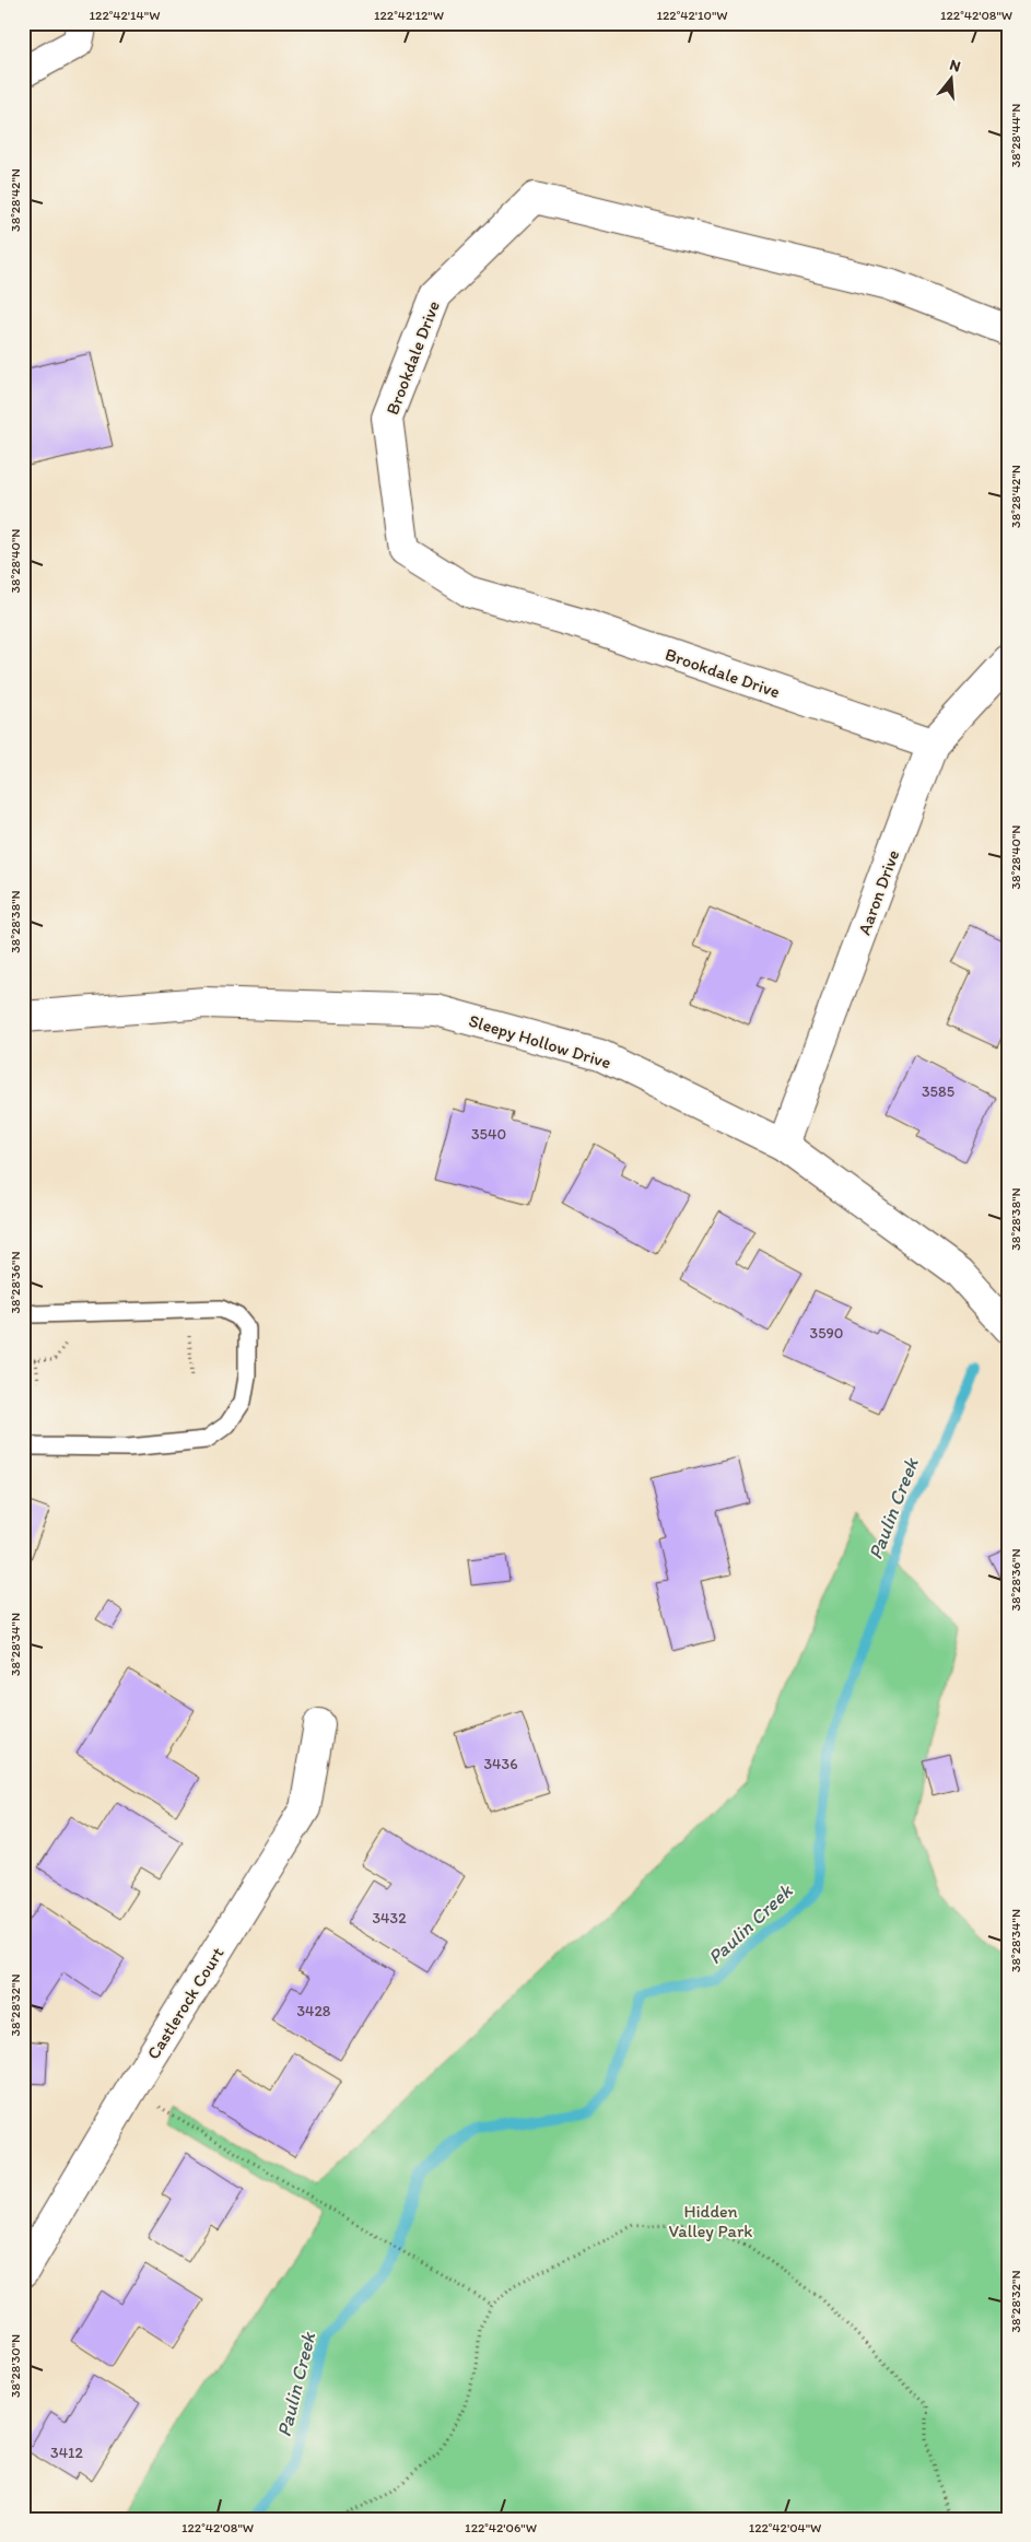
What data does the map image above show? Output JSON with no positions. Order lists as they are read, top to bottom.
{
  "streets": {
    "street": [
      "Brookdale Drive",
      "Aaron Drive",
      "Sleepy Hollow Drive",
      "Castlerock Court"
    ]
  },
  "crossings": [
    ["Brookdale Drive", "Aaron Drive"],
    ["Aaron Drive", "Sleepy Hollow Drive"]
  ],
  "water": ["Paulin Creek"],
  "parks": ["Hidden Valley Park"],
  "house_numbers": [
    "3585",
    "3540",
    "3590",
    "3436",
    "3432",
    "3428",
    "3412"
  ],
  "north": "top",
  "coordinates": [
    "122°42'14\"W",
    "122°42'12\"W",
    "122°42'10\"W",
    "122°42'08\"W",
    "38°28'44\"N",
    "38°28'42\"N",
    "38°28'40\"N",
    "38°28'38\"N",
    "38°28'36\"N",
    "38°28'34\"N",
    "38°28'32\"N",
    "38°28'30\"N",
    "122°42'06\"W",
    "122°42'04\"W"
  ]
}
